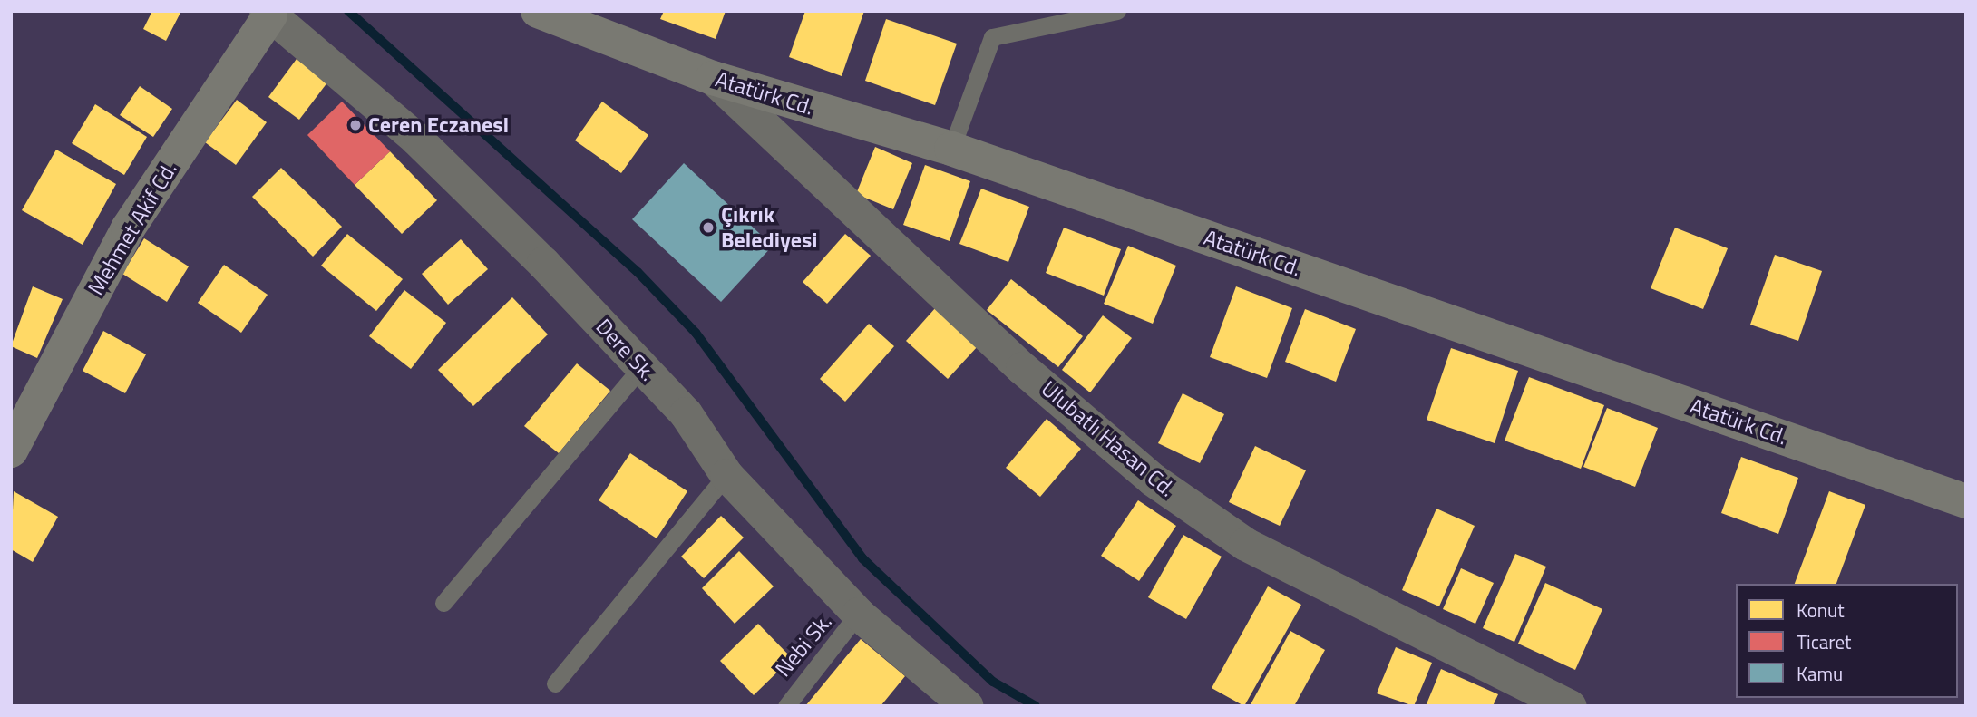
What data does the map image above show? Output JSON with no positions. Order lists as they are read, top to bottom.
{
  "streets": {
    "street": [
      "Atatürk Cd.",
      "Mehmet Akif Cd.",
      "Dere Sk.",
      "Ulubatlı Hasan Cd."
    ],
    "lane": ["Nebi Sk."]
  },
  "crossings": [
    ["Atatürk Cd.", "Ulubatlı Hasan Cd."],
    ["Mehmet Akif Cd.", "Dere Sk."],
    ["Dere Sk.", "Nebi Sk."]
  ],
  "places": ["Ceren Eczanesi", "Çıkrık Belediyesi"],
  "legend": ["Konut", "Ticaret", "Kamu"]
}
